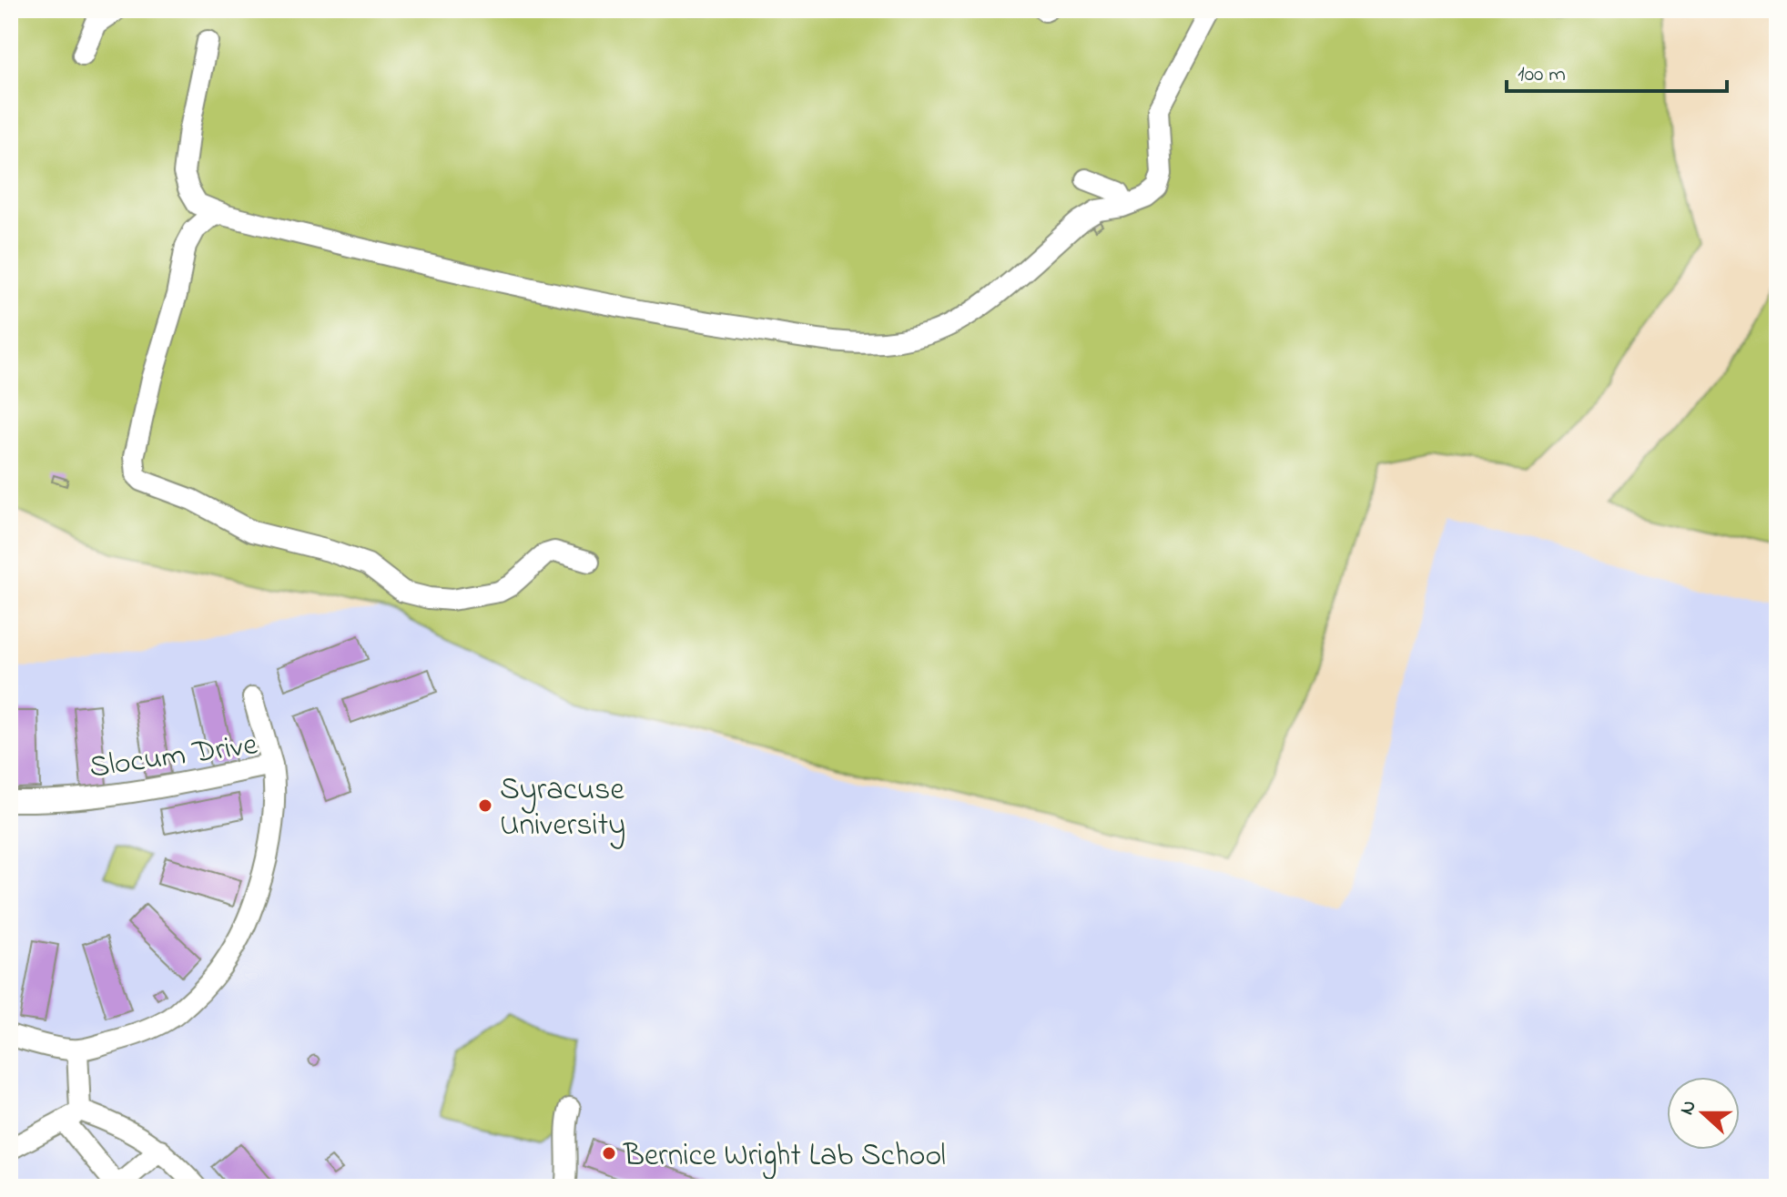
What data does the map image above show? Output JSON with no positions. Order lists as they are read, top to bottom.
{
  "streets": {
    "street": ["Slocum Drive"]
  },
  "places": ["Syracuse University", "Bernice Wright Lab School"],
  "scale_bar": "100 m",
  "north": "left"
}
